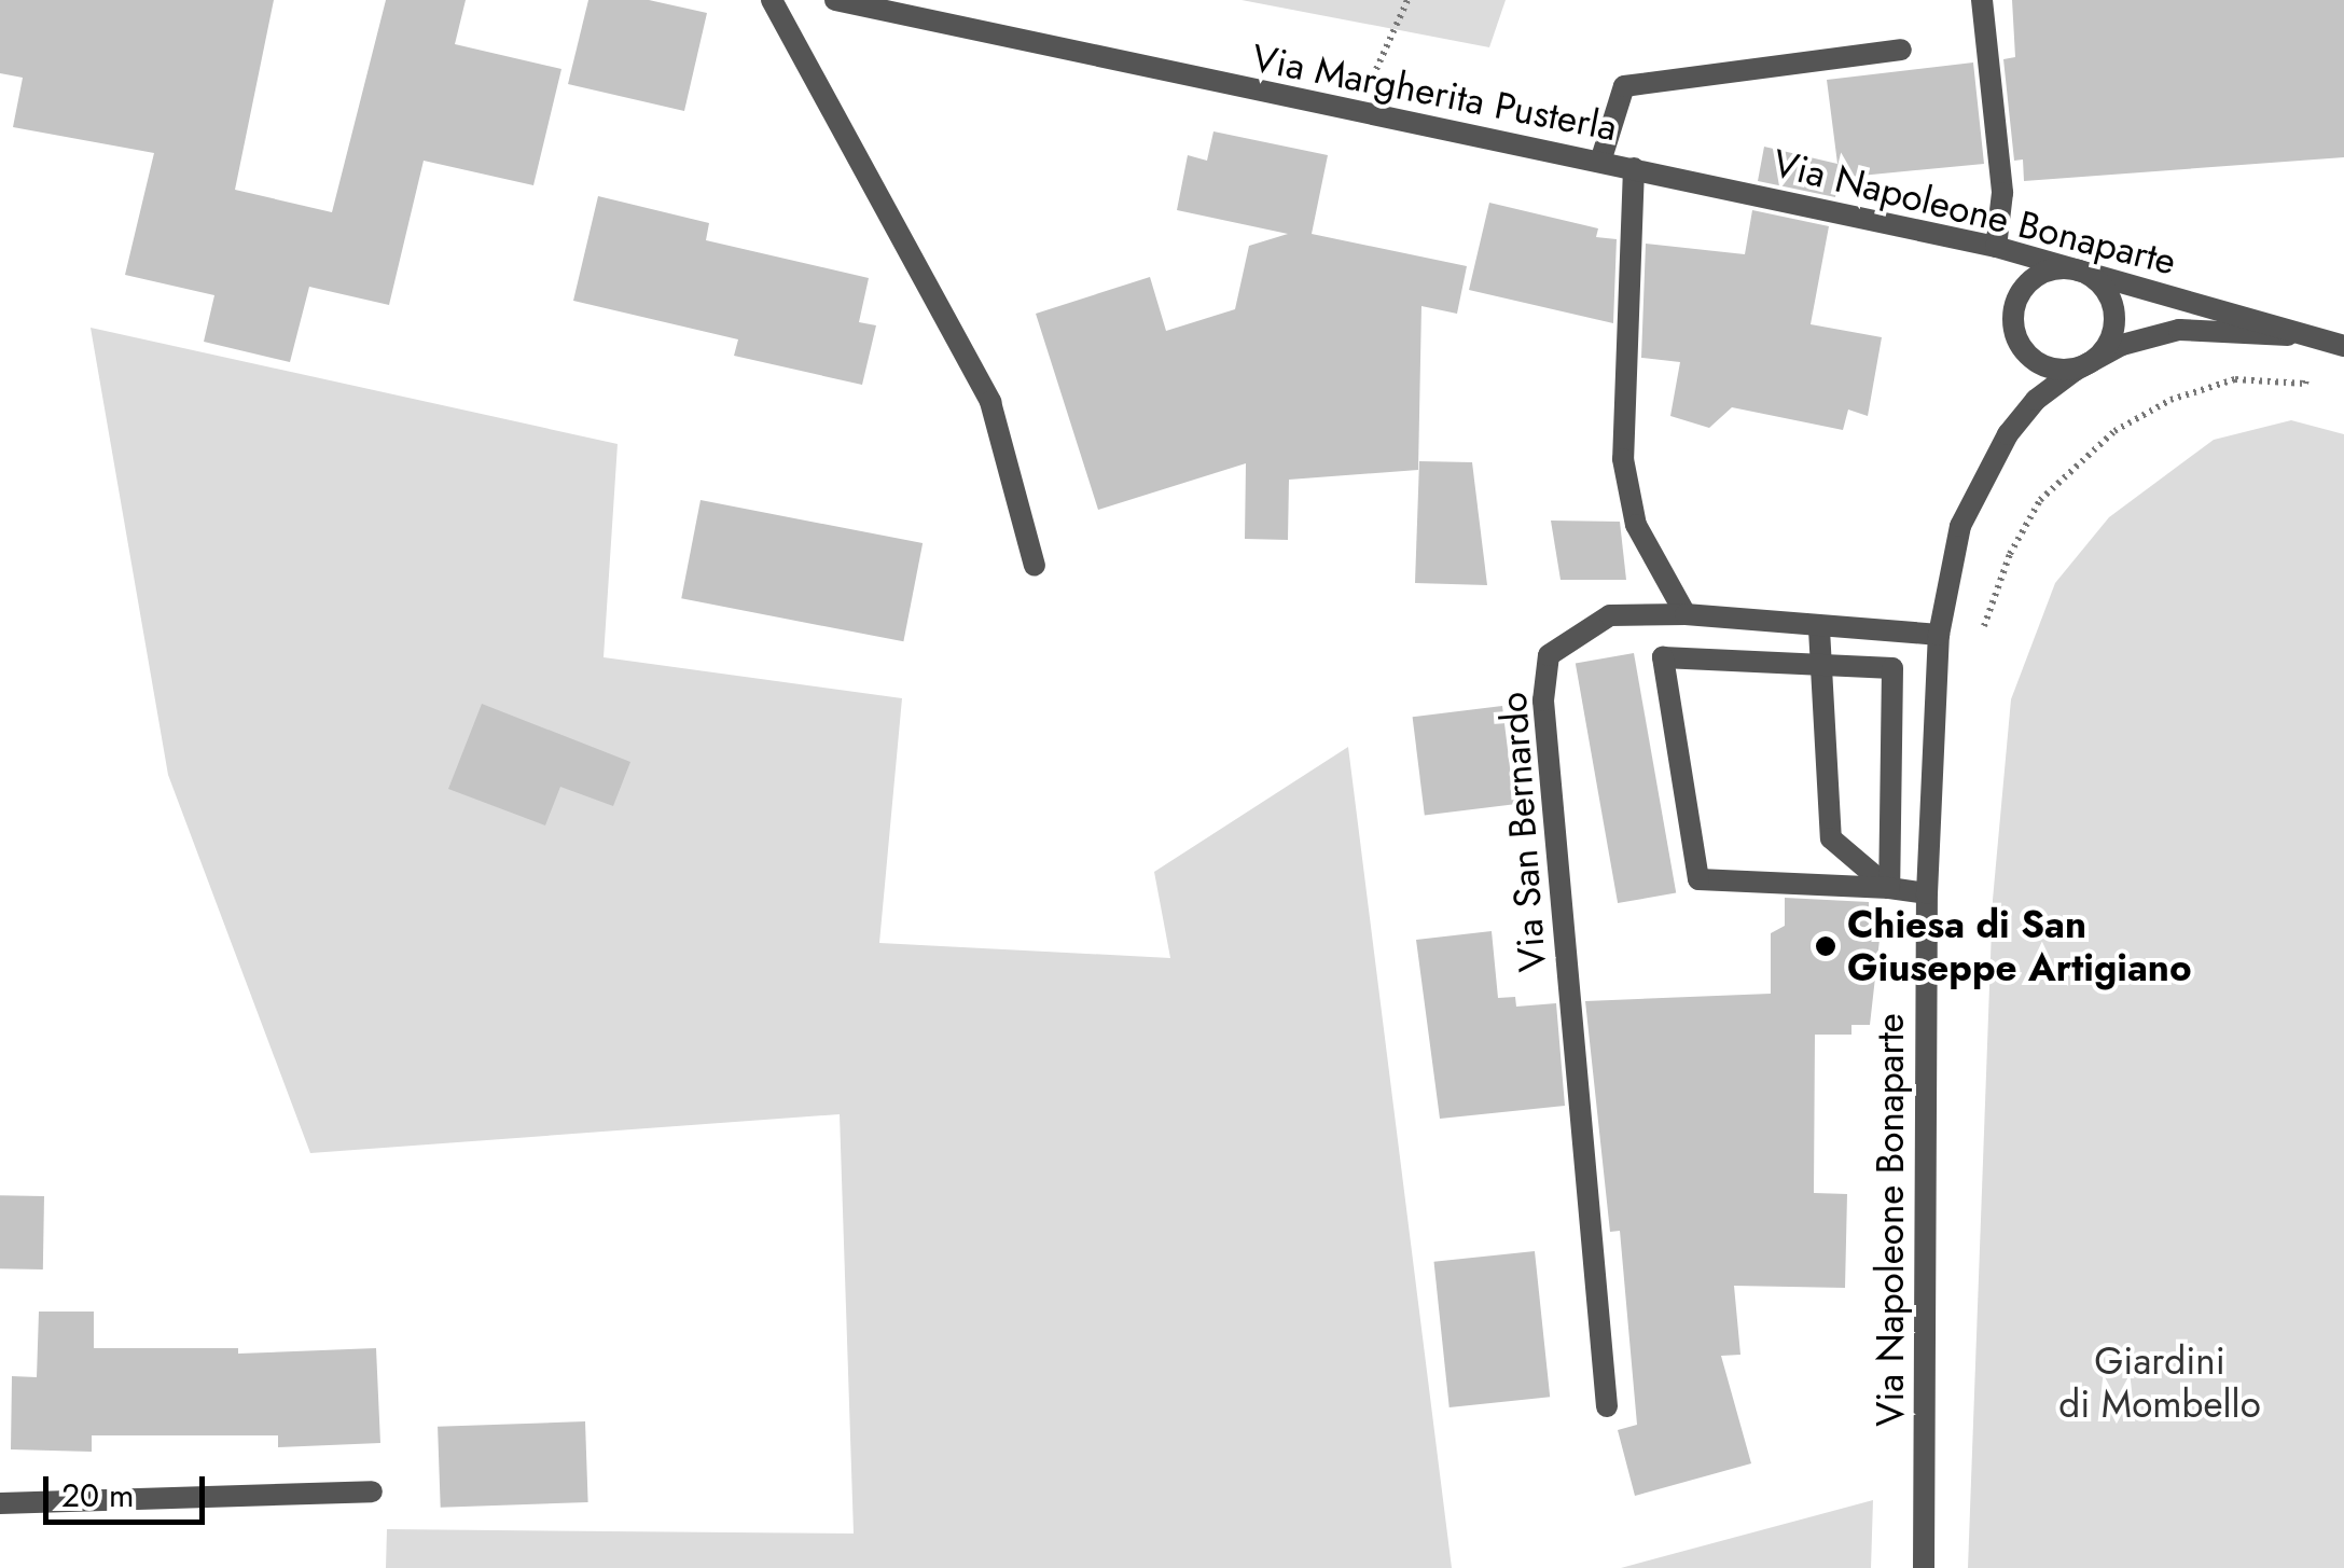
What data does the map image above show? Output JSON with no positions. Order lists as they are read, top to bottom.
{
  "streets": {
    "street": ["Via Margherita Pusterla", "Via Napoleone Bonaparte", "Via San Bernardo"]
  },
  "crossings": [
    ["Via Margherita Pusterla", "Via Napoleone Bonaparte"],
    ["Via Margherita Pusterla", "Via San Bernardo"],
    ["Via Napoleone Bonaparte", "Via San Bernardo"]
  ],
  "parks": ["Giardini di Mombello"],
  "places": ["Chiesa di San Giuseppe Artigiano"],
  "scale_bar": "20 m"
}
